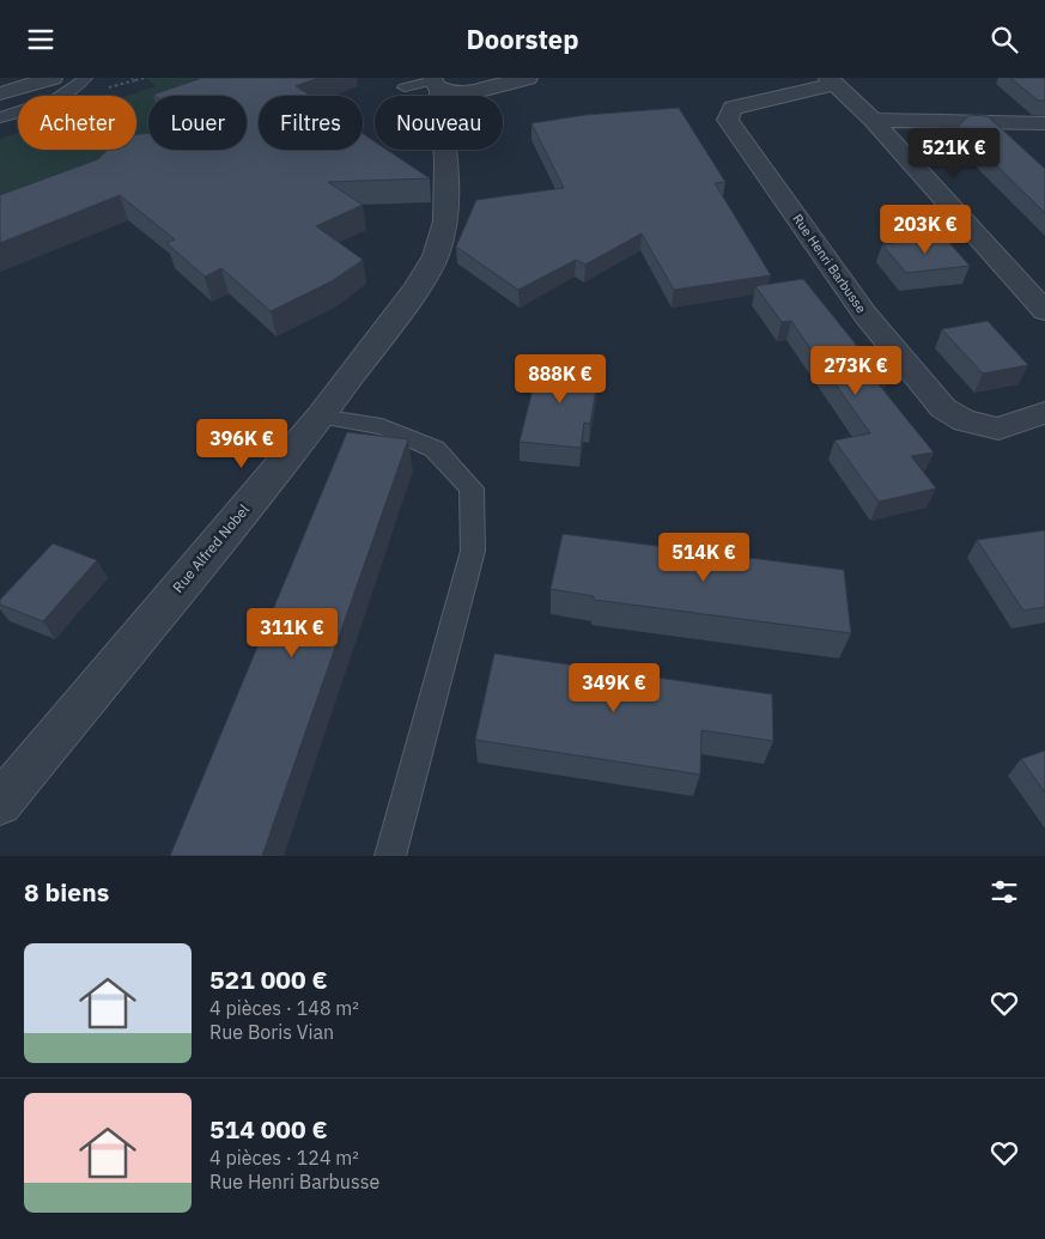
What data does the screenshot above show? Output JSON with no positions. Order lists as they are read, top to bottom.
{
  "streets": {
    "street": ["Rue Henri Barbusse", "Rue Alfred Nobel"]
  },
  "page": {
    "header": "Doorstep",
    "chip": [
      "Acheter",
      "Louer",
      "Filtres",
      "Nouveau"
    ],
    "price": [
      "521K €",
      "203K €",
      "273K €",
      "888K €",
      "396K €",
      "514K €",
      "311K €",
      "349K €"
    ],
    "heading": "8 biens",
    "list": [
      {
        "name": "521 000 €",
        "note": "4 pièces · 148 m² · Rue Boris Vian"
      },
      {
        "name": "514 000 €",
        "note": "4 pièces · 124 m² · Rue Henri Barbusse"
      }
    ]
  }
}
